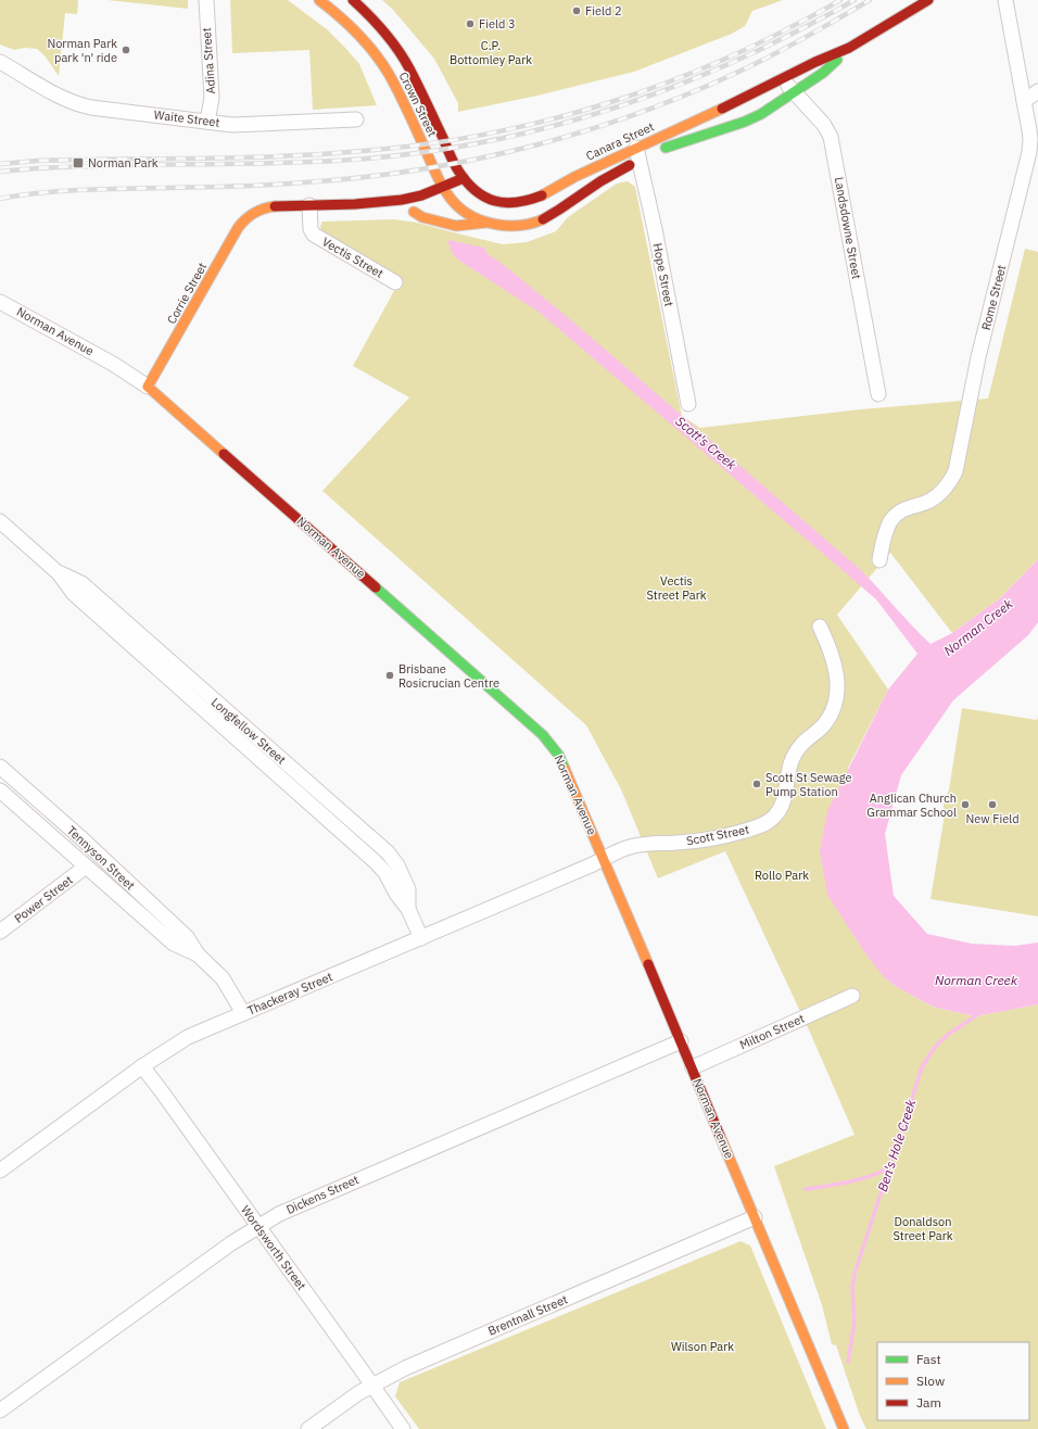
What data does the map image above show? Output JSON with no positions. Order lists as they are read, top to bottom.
{
  "streets": {
    "street": [
      "Adina Street",
      "Crown Street",
      "Waite Street",
      "Canara Street",
      "Landsdowne Street",
      "Vectis Street",
      "Hope Street",
      "Corrie Street",
      "Rome Street",
      "Norman Avenue",
      "Longfellow Street",
      "Scott Street",
      "Tennyson Street",
      "Power Street",
      "Thackeray Street",
      "Milton Street",
      "Dickens Street",
      "Wordsworth Street",
      "Brentnall Street"
    ]
  },
  "crossings": [
    ["Adina Street", "Waite Street"],
    ["Crown Street", "Canara Street"],
    ["Canara Street", "Landsdowne Street"],
    ["Canara Street", "Hope Street"],
    ["Vectis Street", "Corrie Street"],
    ["Corrie Street", "Norman Avenue"],
    ["Norman Avenue", "Scott Street"],
    ["Norman Avenue", "Thackeray Street"],
    ["Norman Avenue", "Milton Street"],
    ["Norman Avenue", "Dickens Street"],
    ["Norman Avenue", "Brentnall Street"],
    ["Longfellow Street", "Thackeray Street"],
    ["Scott Street", "Thackeray Street"],
    ["Tennyson Street", "Power Street"],
    ["Tennyson Street", "Thackeray Street"],
    ["Thackeray Street", "Wordsworth Street"],
    ["Dickens Street", "Wordsworth Street"],
    ["Wordsworth Street", "Brentnall Street"]
  ],
  "water": ["Scott's Creek", "Norman Creek", "Ben's Hole Creek"],
  "parks": [
    "C.P. Bottomley Park",
    "Vectis Street Park",
    "Rollo Park",
    "Donaldson Street Park",
    "Wilson Park"
  ],
  "places": {
    "other": [
      "Field 2",
      "Field 3",
      "Norman Park park 'n' ride",
      "Brisbane Rosicrucian Centre",
      "Scott St Sewage Pump Station",
      "Anglican Church Grammar School",
      "New Field"
    ],
    "transit": ["Norman Park"]
  },
  "legend": ["Fast", "Slow", "Jam"]
}
